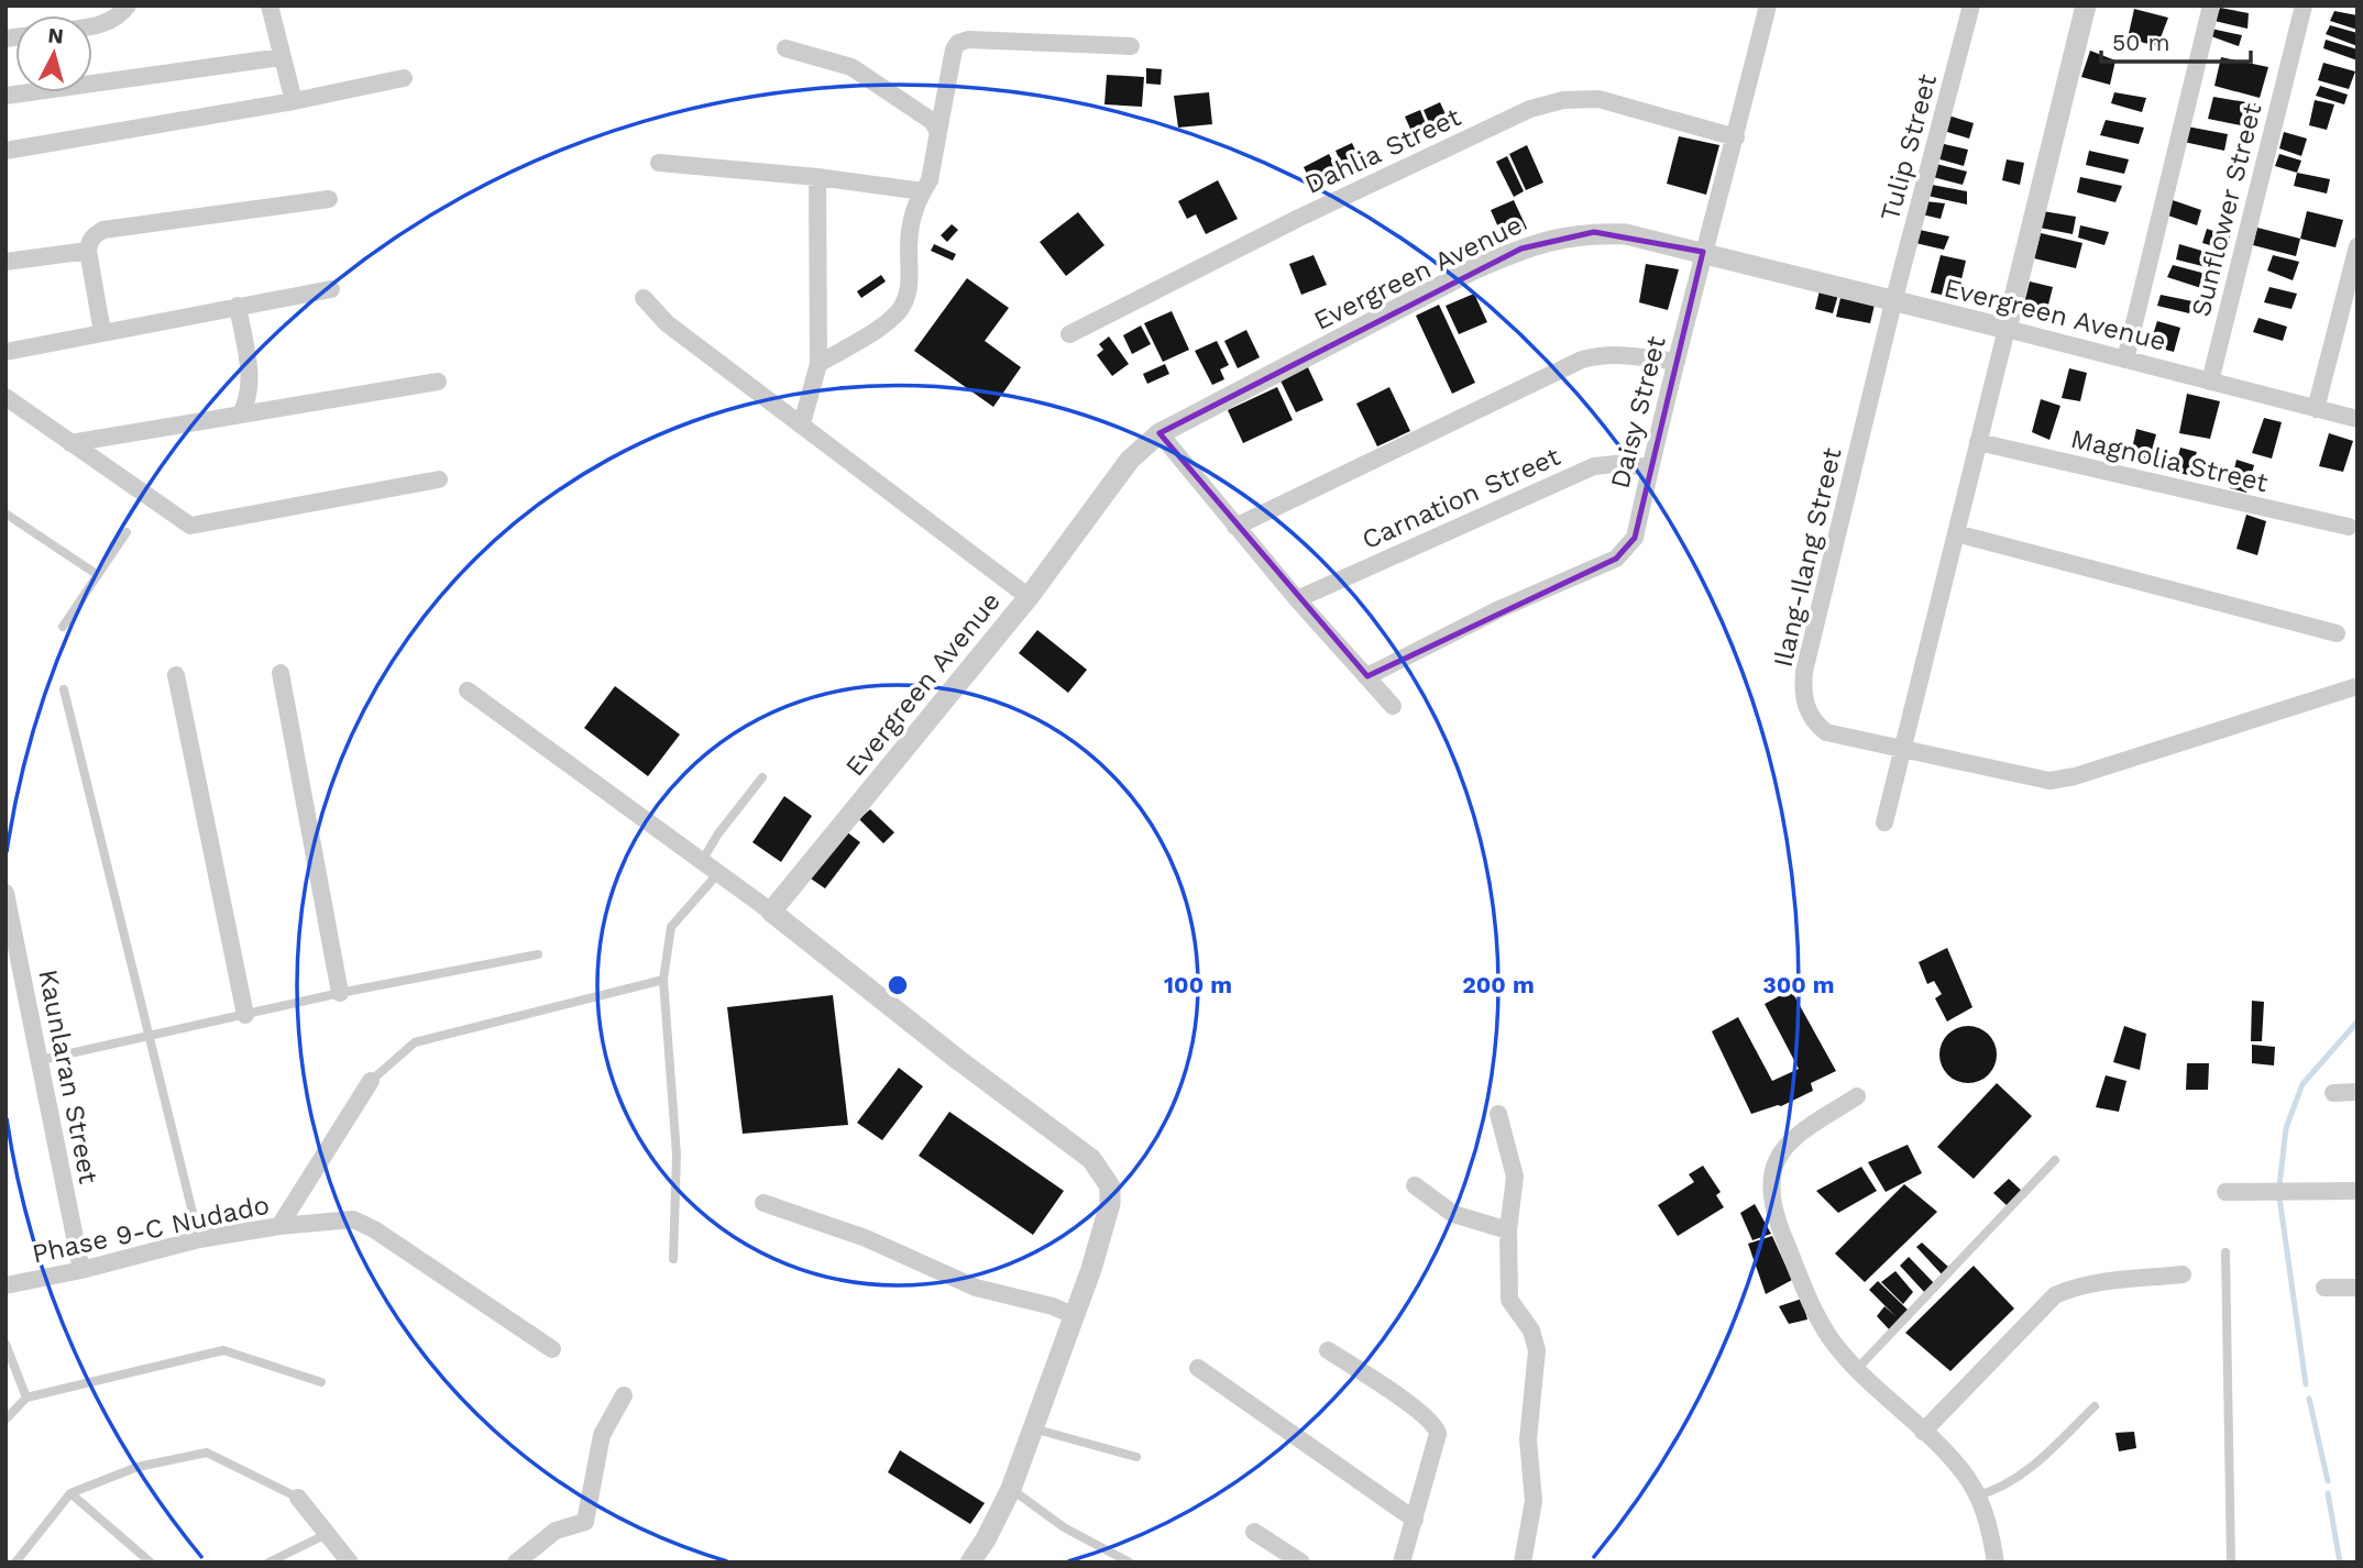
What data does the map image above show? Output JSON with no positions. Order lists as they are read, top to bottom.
{
  "streets": {
    "street": [
      "Tulip Street",
      "Dahlia Street",
      "Sunflower Street",
      "Evergreen Avenue",
      "Daisy Street",
      "Magnolia Street",
      "Carnation Street",
      "Ilang-Ilang Street",
      "Kaunlaran Street",
      "Phase 9-C Nudado"
    ]
  },
  "crossings": [
    ["Tulip Street", "Evergreen Avenue"],
    ["Tulip Street", "Ilang-Ilang Street"],
    ["Dahlia Street", "Daisy Street"],
    ["Sunflower Street", "Evergreen Avenue"],
    ["Evergreen Avenue", "Daisy Street"],
    ["Evergreen Avenue", "Ilang-Ilang Street"],
    ["Daisy Street", "Carnation Street"],
    ["Kaunlaran Street", "Phase 9-C Nudado"]
  ],
  "scale_bar": "50 m",
  "north": "top",
  "rings": ["100 m", "200 m", "300 m"]
}
